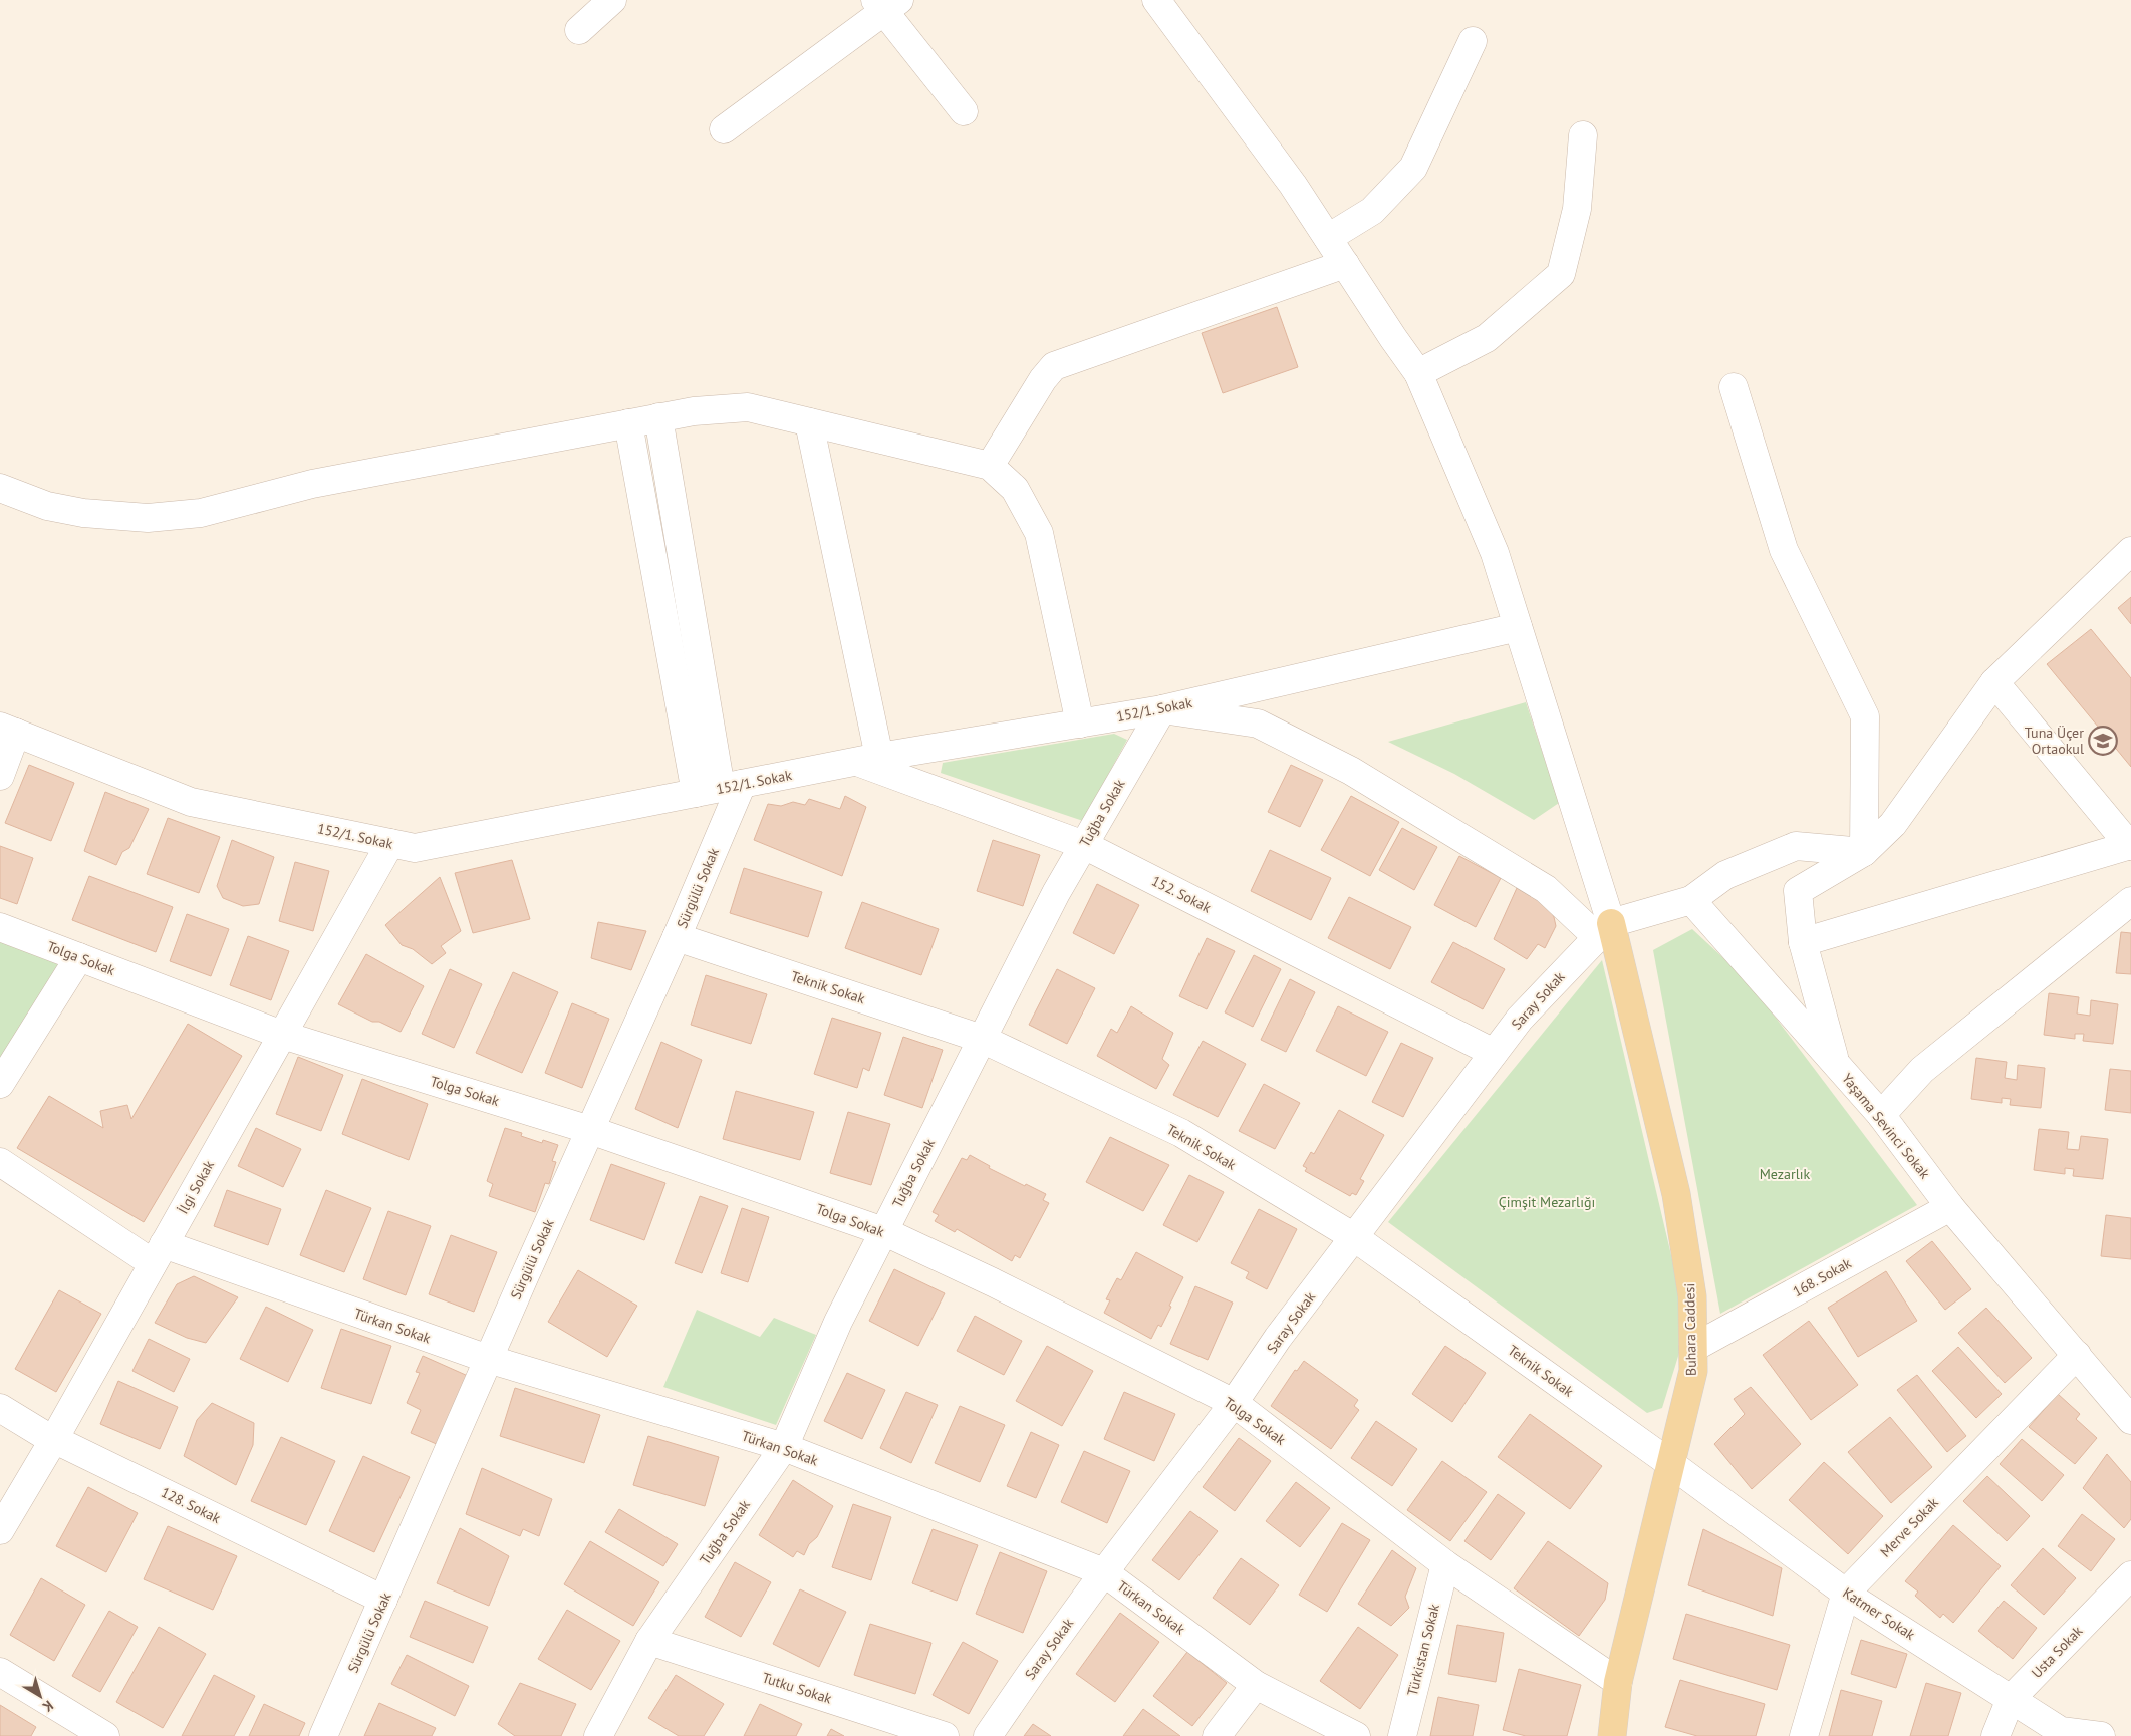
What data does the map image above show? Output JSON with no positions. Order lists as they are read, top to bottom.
{
  "streets": {
    "main road": ["Buhara Caddesi"],
    "street": [
      "152/1. Sokak",
      "Tuğba Sokak",
      "Sürgülü Sokak",
      "152. Sokak",
      "Tolga Sokak",
      "Teknik Sokak",
      "Saray Sokak",
      "Yaşama Sevinci Sokak",
      "İlgi Sokak",
      "168. Sokak",
      "Türkan Sokak",
      "128. Sokak",
      "Merve Sokak",
      "Katmer Sokak",
      "Türkistan Sokak",
      "Usta Sokak",
      "Tutku Sokak"
    ]
  },
  "crossings": [
    ["152/1. Sokak", "Tuğba Sokak"],
    ["152/1. Sokak", "Sürgülü Sokak"],
    ["152/1. Sokak", "152. Sokak"],
    ["152/1. Sokak", "İlgi Sokak"],
    ["Tuğba Sokak", "152. Sokak"],
    ["Tuğba Sokak", "Tolga Sokak"],
    ["Tuğba Sokak", "Teknik Sokak"],
    ["Tuğba Sokak", "Türkan Sokak"],
    ["Tuğba Sokak", "Tutku Sokak"],
    ["Sürgülü Sokak", "Tolga Sokak"],
    ["Sürgülü Sokak", "Teknik Sokak"],
    ["Sürgülü Sokak", "Türkan Sokak"],
    ["Sürgülü Sokak", "128. Sokak"],
    ["152. Sokak", "Saray Sokak"],
    ["Tolga Sokak", "Saray Sokak"],
    ["Tolga Sokak", "İlgi Sokak"],
    ["Tolga Sokak", "Buhara Caddesi"],
    ["Tolga Sokak", "Türkistan Sokak"],
    ["Teknik Sokak", "Saray Sokak"],
    ["Teknik Sokak", "Buhara Caddesi"],
    ["Teknik Sokak", "Katmer Sokak"],
    ["Saray Sokak", "Türkan Sokak"],
    ["Saray Sokak", "Buhara Caddesi"],
    ["Yaşama Sevinci Sokak", "168. Sokak"],
    ["Yaşama Sevinci Sokak", "Merve Sokak"],
    ["İlgi Sokak", "Türkan Sokak"],
    ["İlgi Sokak", "128. Sokak"],
    ["168. Sokak", "Buhara Caddesi"],
    ["Buhara Caddesi", "Katmer Sokak"],
    ["Merve Sokak", "Katmer Sokak"],
    ["Katmer Sokak", "Usta Sokak"]
  ],
  "parks": ["Mezarlık", "Çimşit Mezarlığı"],
  "places": {
    "school or university": ["Tuna Üçer Ortaokul"]
  },
  "north": "bottom right"
}
